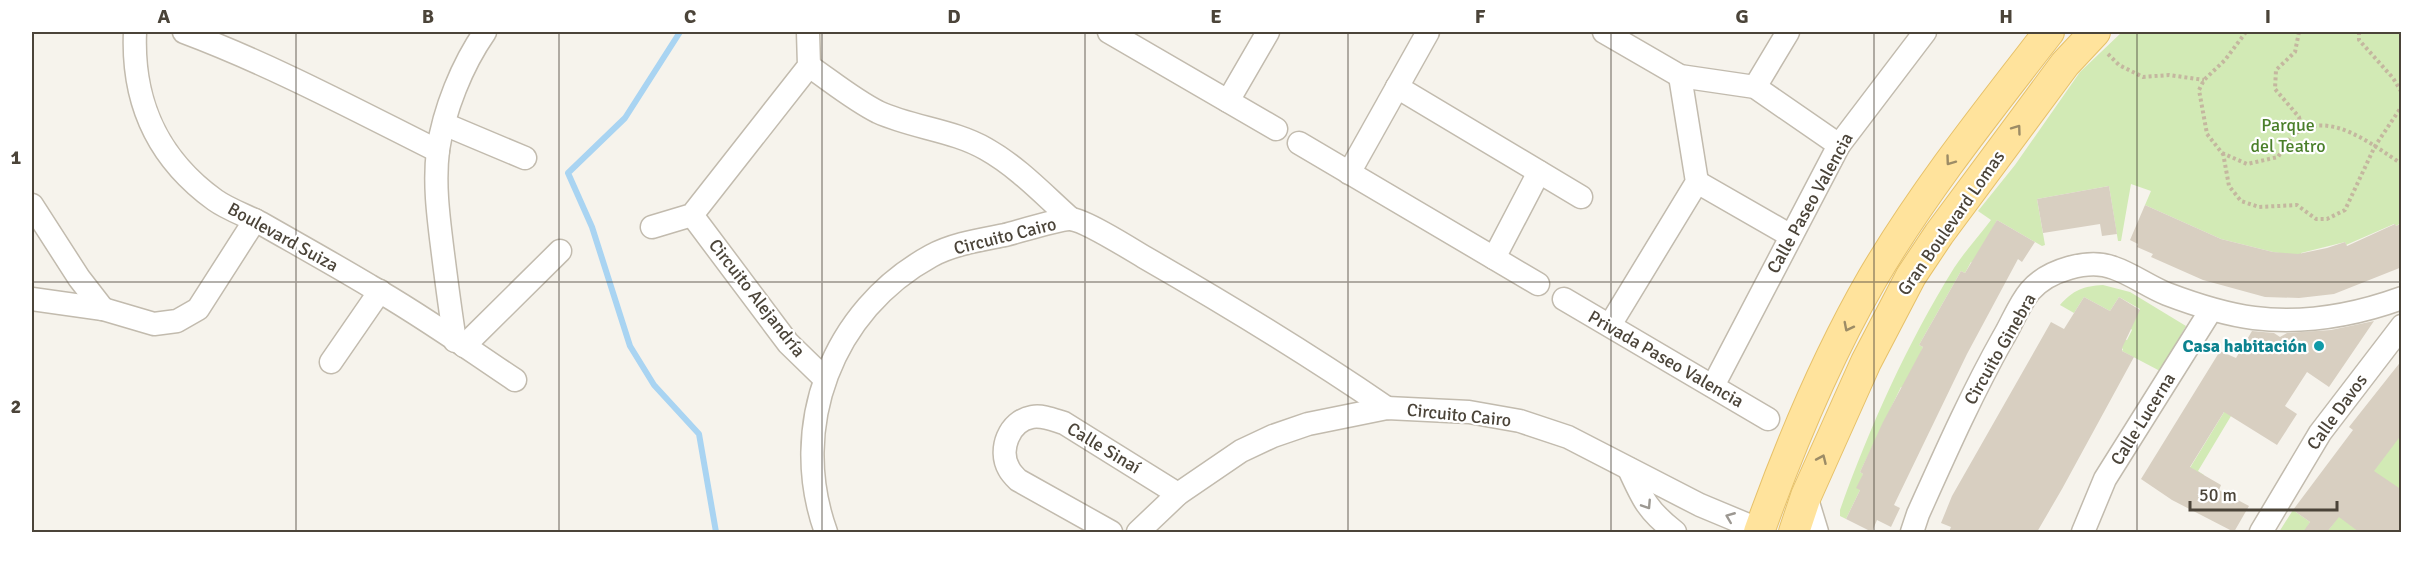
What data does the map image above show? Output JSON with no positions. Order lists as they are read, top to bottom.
{
  "streets": {
    "main road": ["Gran Boulevard Lomas"],
    "street": [
      "Calle Paseo Valencia",
      "Circuito Cairo",
      "Boulevard Suiza",
      "Circuito Alejandría",
      "Circuito Ginebra",
      "Privada Paseo Valencia",
      "Calle Davos",
      "Calle Lucerna",
      "Calle Sinaí"
    ]
  },
  "crossings": [
    ["Calle Paseo Valencia", "Privada Paseo Valencia"],
    ["Gran Boulevard Lomas", "Circuito Cairo"],
    ["Circuito Cairo", "Circuito Alejandría"],
    ["Circuito Cairo", "Calle Sinaí"],
    ["Circuito Ginebra", "Calle Lucerna"]
  ],
  "parks": ["Parque del Teatro"],
  "places": ["Casa habitación"],
  "scale_bar": "50 m",
  "grid": {
    "columns": [
      "A",
      "B",
      "C",
      "D",
      "E",
      "F",
      "G",
      "H",
      "I"
    ],
    "rows": ["1", "2"]
  }
}
